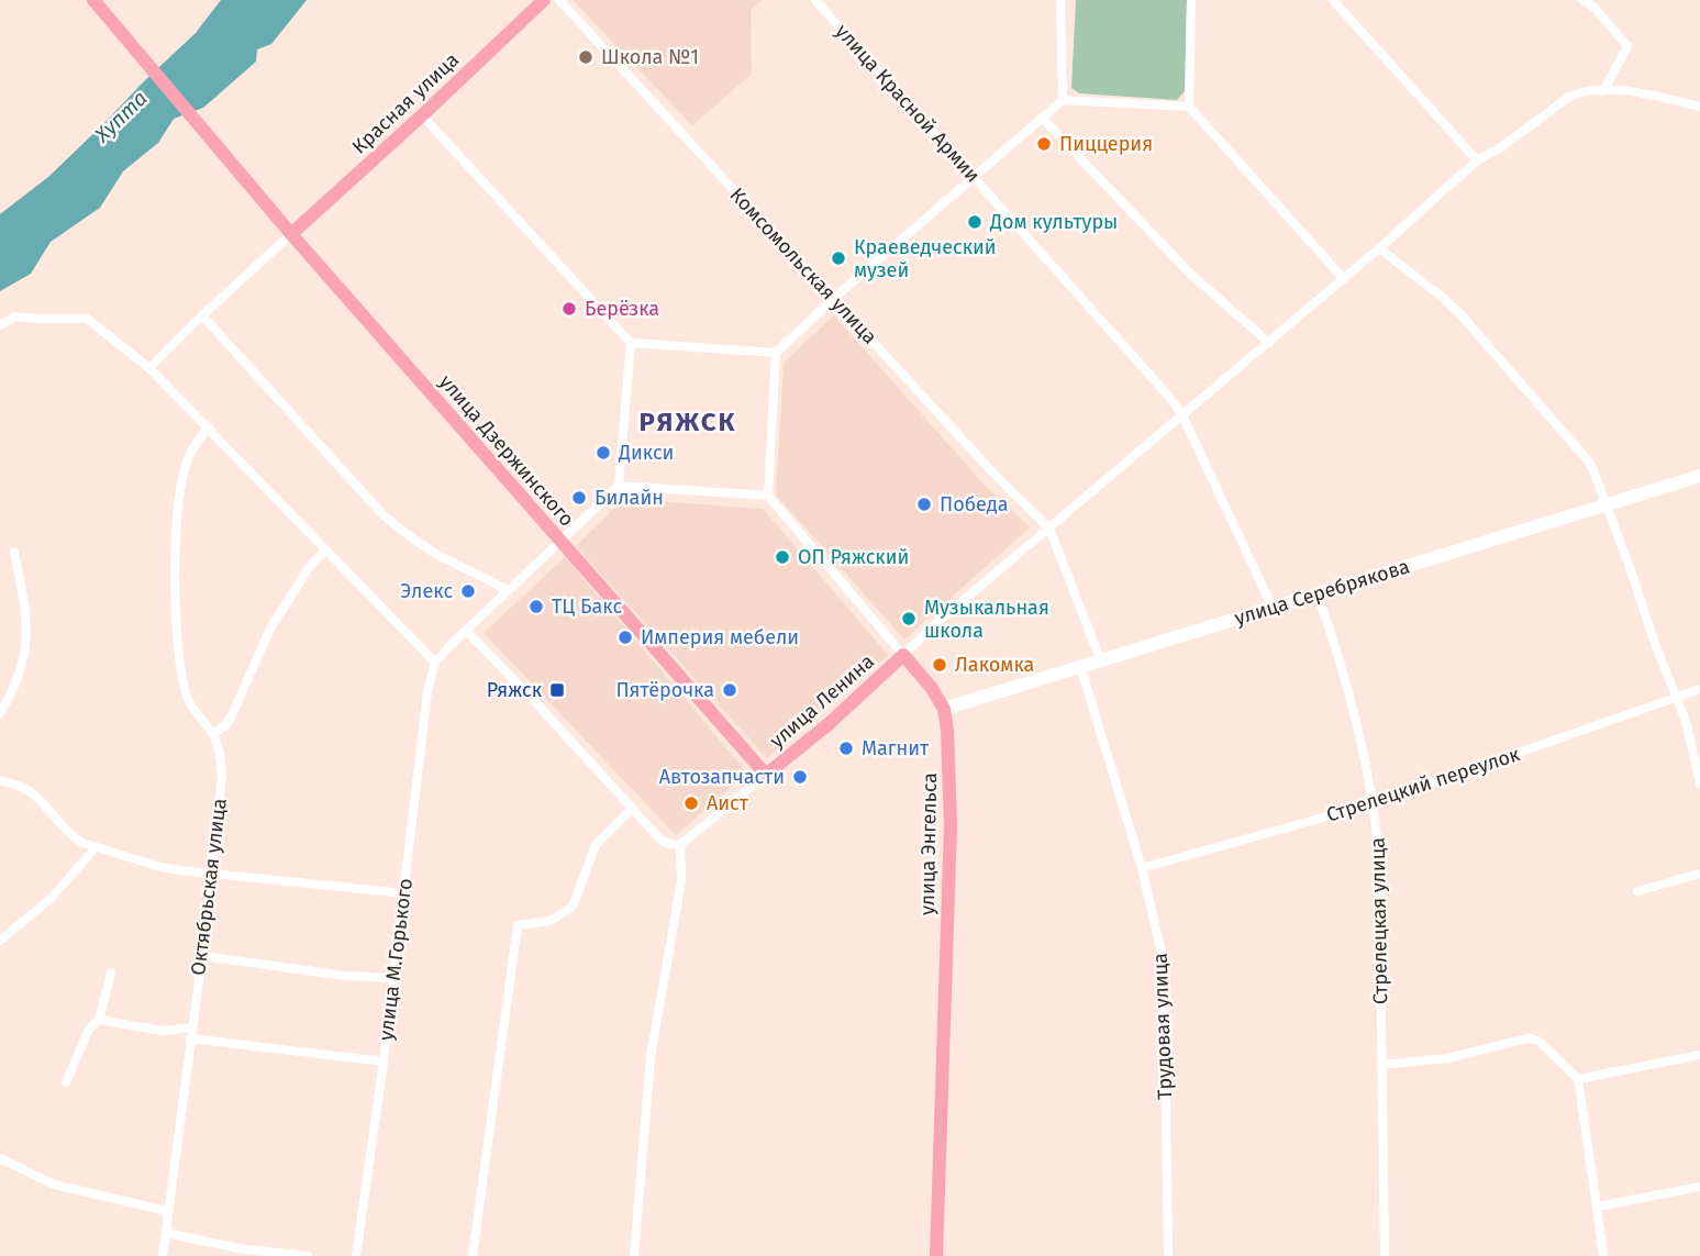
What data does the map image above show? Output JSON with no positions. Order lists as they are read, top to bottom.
{
  "streets": {
    "main road": [
      "Красная улица",
      "улица Дзержинского",
      "улица Серебрякова",
      "улица Ленина",
      "улица Энгельса"
    ],
    "street": [
      "улица Красной Армии",
      "Комсомольская улица",
      "Стрелецкий переулок",
      "Октябрьская улица",
      "Стрелецкая улица",
      "улица М.Горького",
      "Трудовая улица"
    ]
  },
  "crossings": [
    ["Красная улица", "улица Дзержинского"],
    ["улица Красной Армии", "улица Серебрякова"],
    ["улица Дзержинского", "улица Ленина"],
    ["улица Серебрякова", "улица Энгельса"],
    ["улица Серебрякова", "Стрелецкая улица"],
    ["улица Серебрякова", "Трудовая улица"],
    ["Стрелецкий переулок", "Стрелецкая улица"],
    ["Стрелецкий переулок", "Трудовая улица"]
  ],
  "districts": ["РЯЖСК"],
  "water": ["Хупта"],
  "places": {
    "other": [
      "Школа №1",
      "Пиццерия",
      "Дом культуры",
      "Краеведческий музей",
      "Берёзка",
      "Дикси",
      "Билайн",
      "Победа",
      "ОП Ряжский",
      "Элекс",
      "ТЦ Бакс",
      "Музыкальная школа",
      "Империя мебели",
      "Лакомка",
      "Пятёрочка",
      "Магнит",
      "Автозапчасти",
      "Аист"
    ],
    "transit": ["Ряжск"]
  }
}
